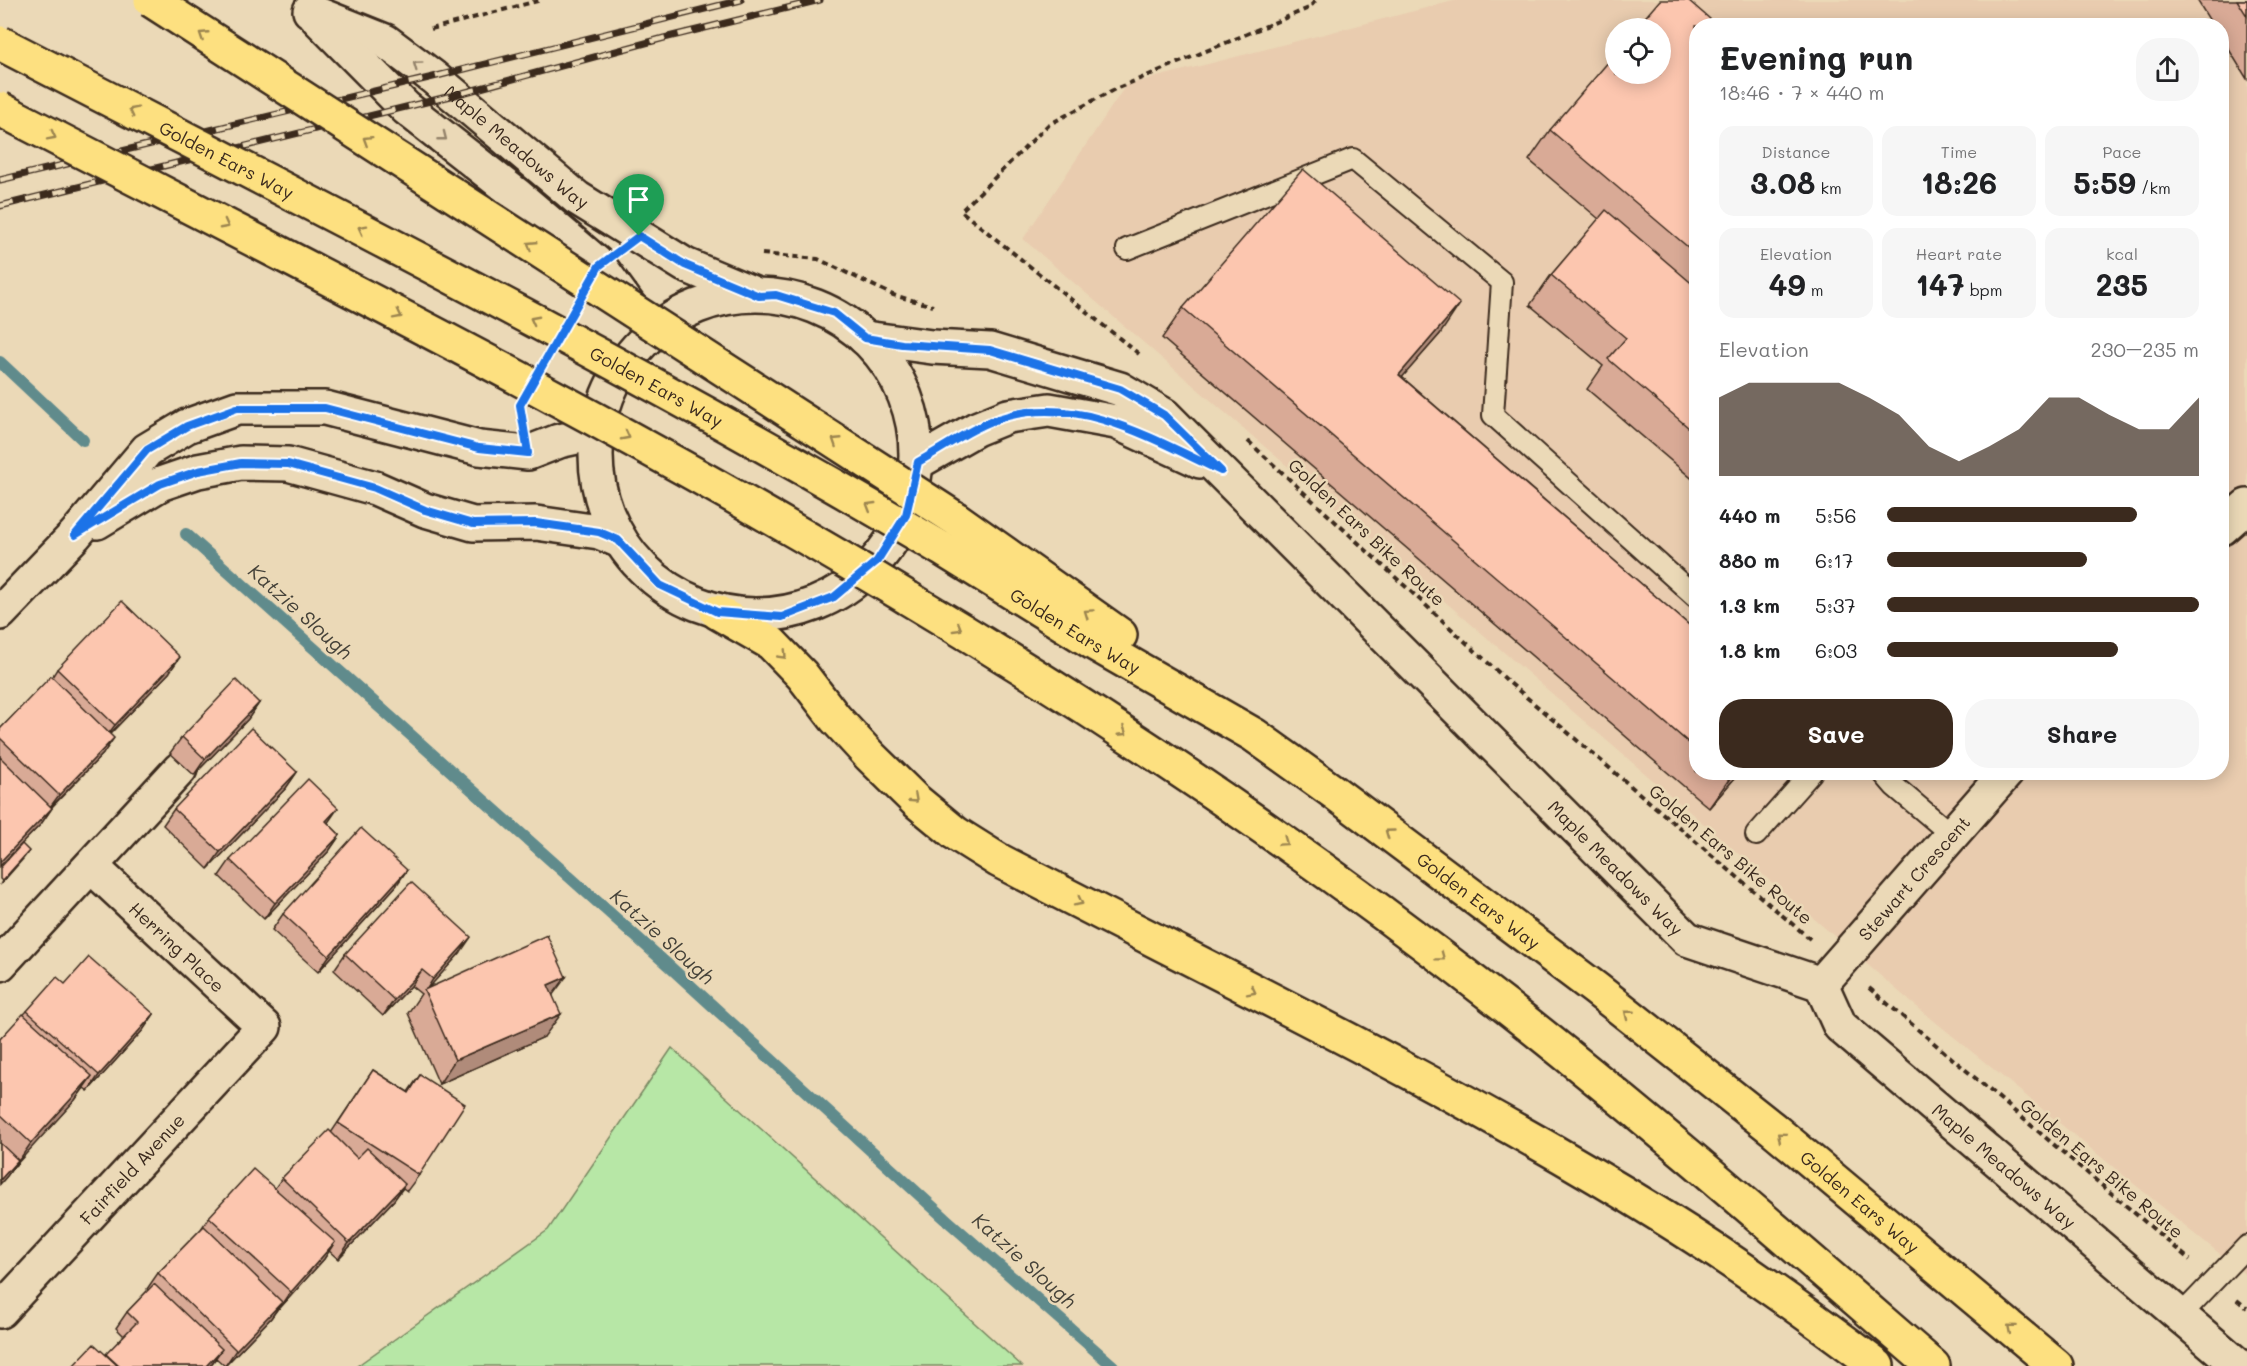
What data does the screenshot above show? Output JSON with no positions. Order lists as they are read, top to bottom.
{
  "streets": {
    "highway": ["Golden Ears Way"],
    "main road": [
      "Maple Meadows Way",
      "Stewart Crescent",
      "Herring Place",
      "Fairfield Avenue"
    ],
    "path": ["Golden Ears Bike Route"]
  },
  "crossings": [
    ["Maple Meadows Way", "Golden Ears Bike Route"],
    ["Maple Meadows Way", "Stewart Crescent"],
    ["Golden Ears Bike Route", "Stewart Crescent"],
    ["Herring Place", "Fairfield Avenue"]
  ],
  "water": ["Katzie Slough"],
  "page": {
    "heading": ["Evening run", "18:46 · 7 × 440 m"],
    "stats": [
      ["Distance", "3.08 km"],
      ["Time", "18:26"],
      ["Pace", "5:59 /km"],
      ["Elevation", "49 m"],
      ["Heart rate", "147 bpm"],
      ["kcal", "235"]
    ],
    "chart": ["Elevation", "230–235 m"],
    "list": [
      {
        "name": "440 m",
        "note": "5:56"
      },
      {
        "name": "880 m",
        "note": "6:17"
      },
      {
        "name": "1.3 km",
        "note": "5:37"
      },
      {
        "name": "1.8 km",
        "note": "6:03"
      }
    ],
    "buttons": ["Save", "Share"]
  }
}
